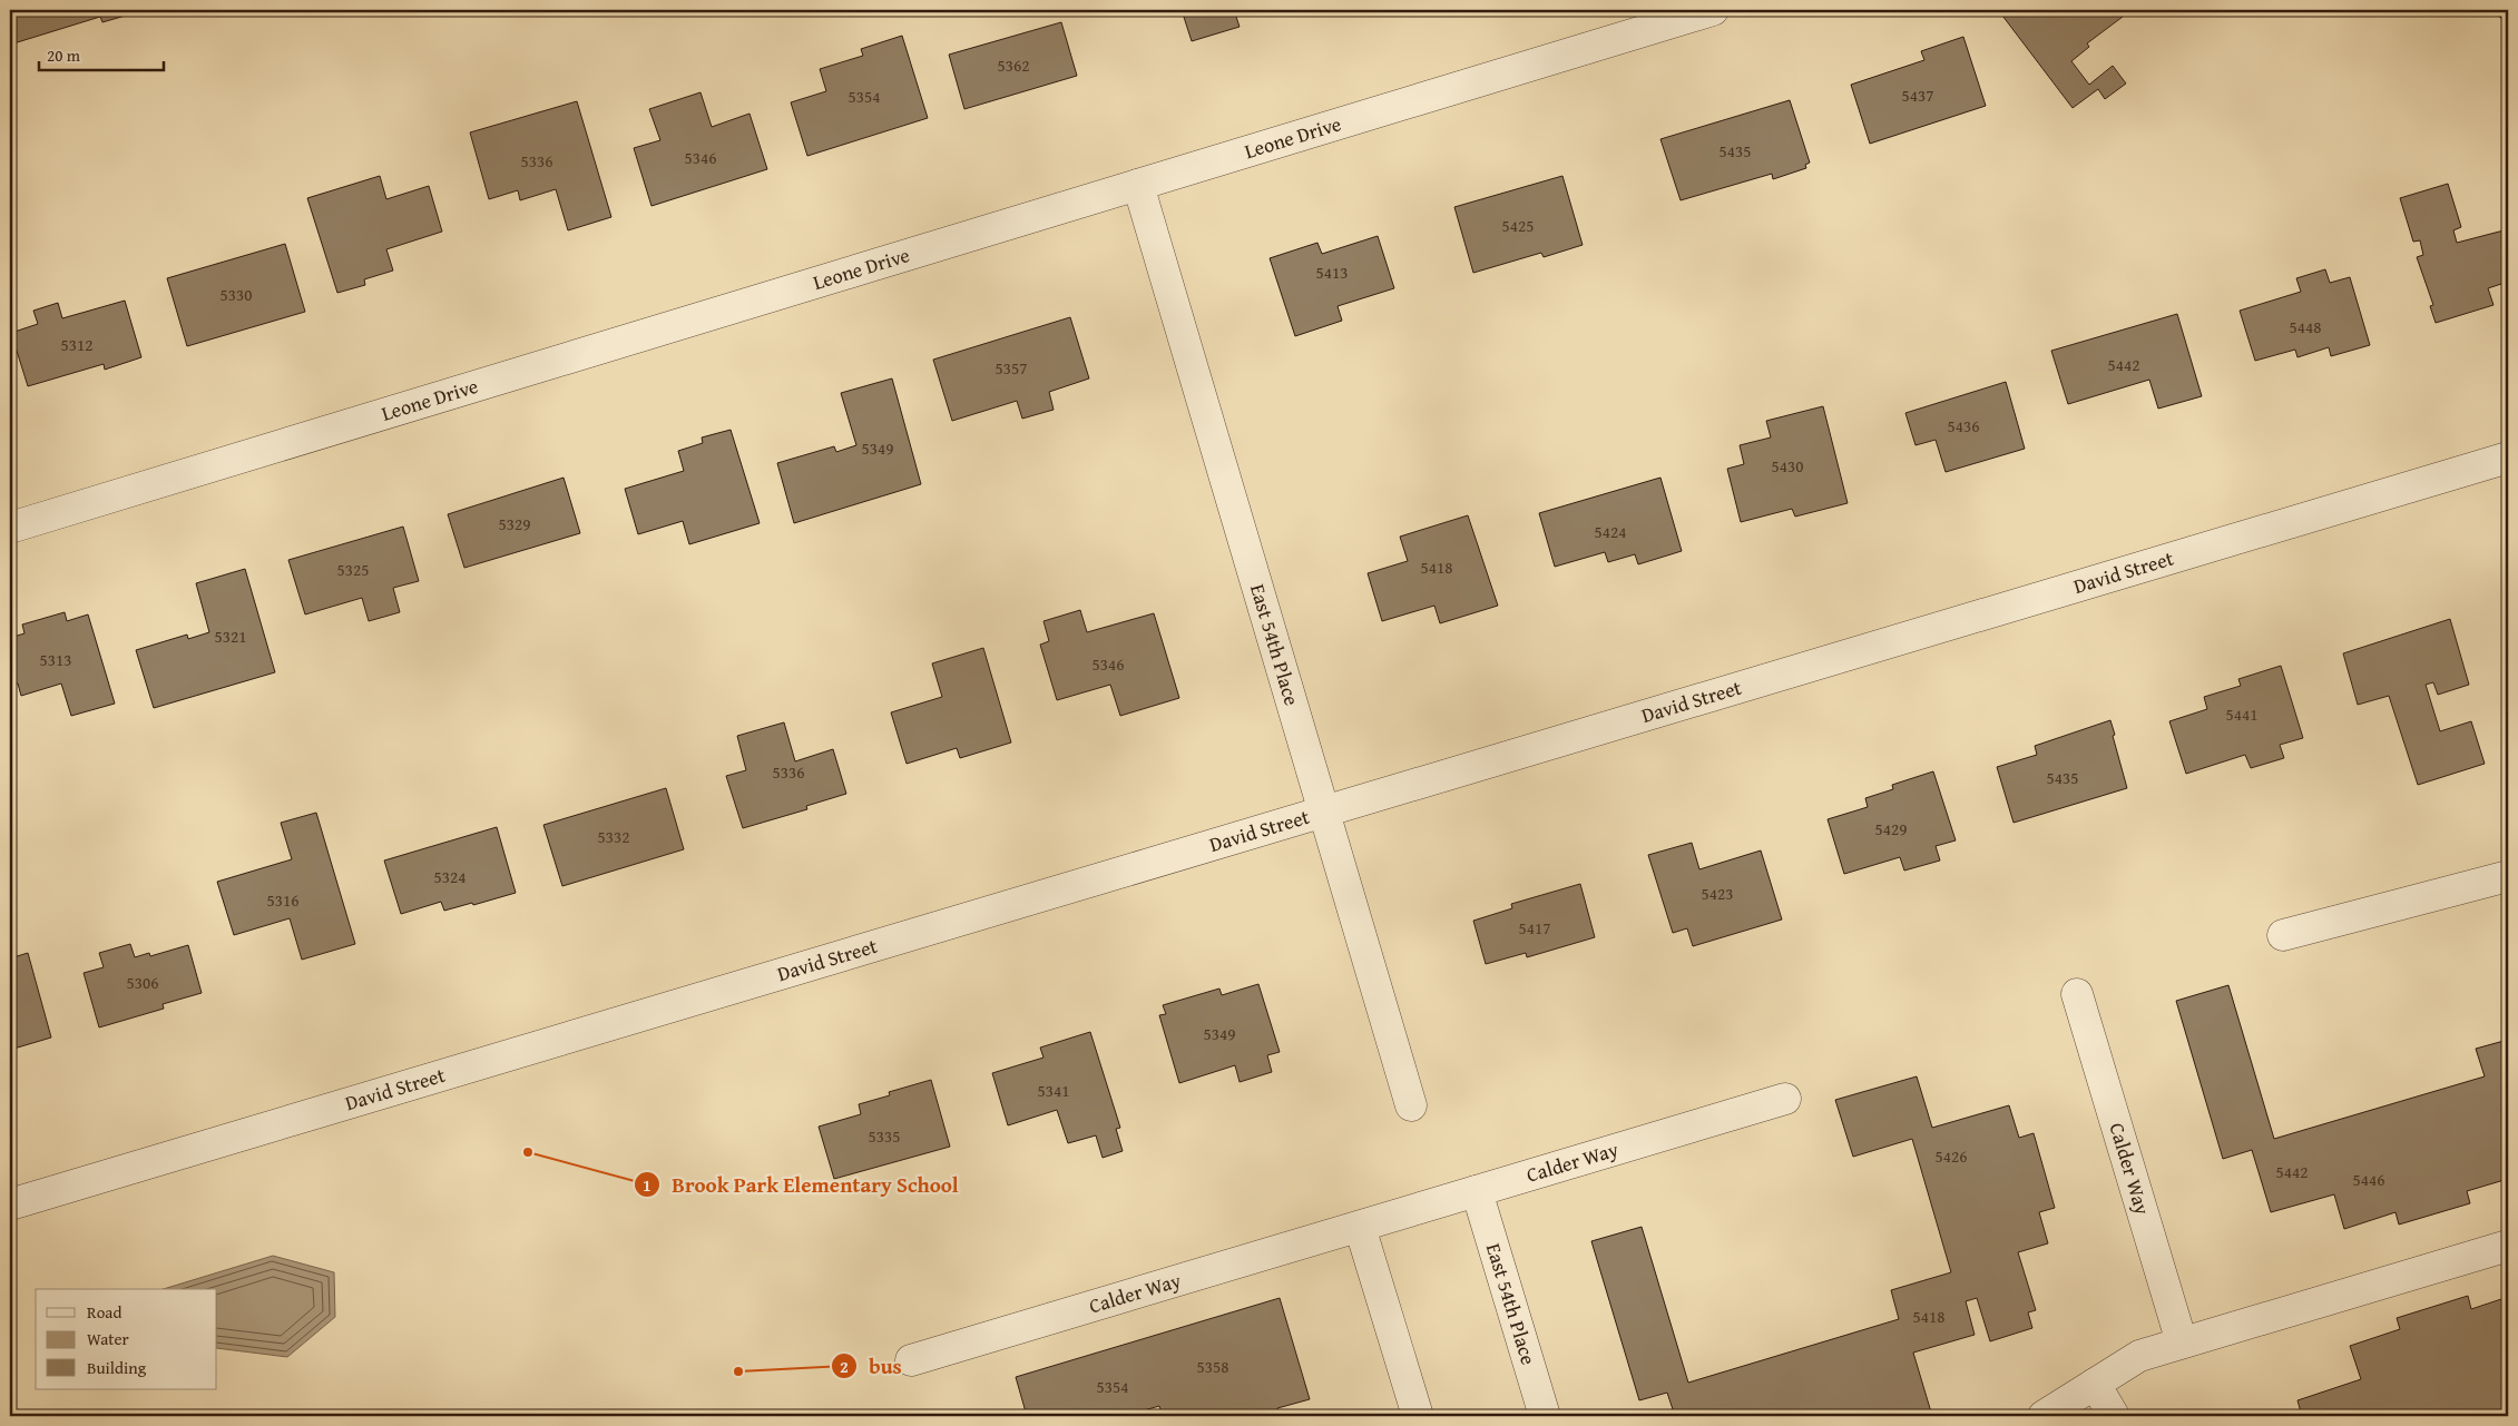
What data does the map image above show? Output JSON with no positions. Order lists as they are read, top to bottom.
{
  "streets": {
    "street": [
      "Leone Drive",
      "David Street",
      "East 54th Place",
      "Calder Way"
    ]
  },
  "crossings": [
    ["Leone Drive", "East 54th Place"],
    ["David Street", "East 54th Place"],
    ["East 54th Place", "Calder Way"]
  ],
  "places": ["Brook Park Elementary School", "bus"],
  "house_numbers": [
    "5362",
    "5437",
    "5354",
    "5435",
    "5346",
    "5336",
    "5425",
    "5413",
    "5330",
    "5448",
    "5312",
    "5442",
    "5357",
    "5436",
    "5349",
    "5430",
    "5329",
    "5424",
    "5418",
    "5325",
    "5321",
    "5313",
    "5346",
    "5441",
    "5336",
    "5435",
    "5429",
    "5332",
    "5324",
    "5423",
    "5316",
    "5417",
    "5306",
    "5349",
    "5341",
    "5335",
    "5426",
    "5442",
    "5446",
    "5418",
    "5358",
    "5354"
  ],
  "legend": ["Road", "Water", "Building"],
  "scale_bar": "20 m"
}
